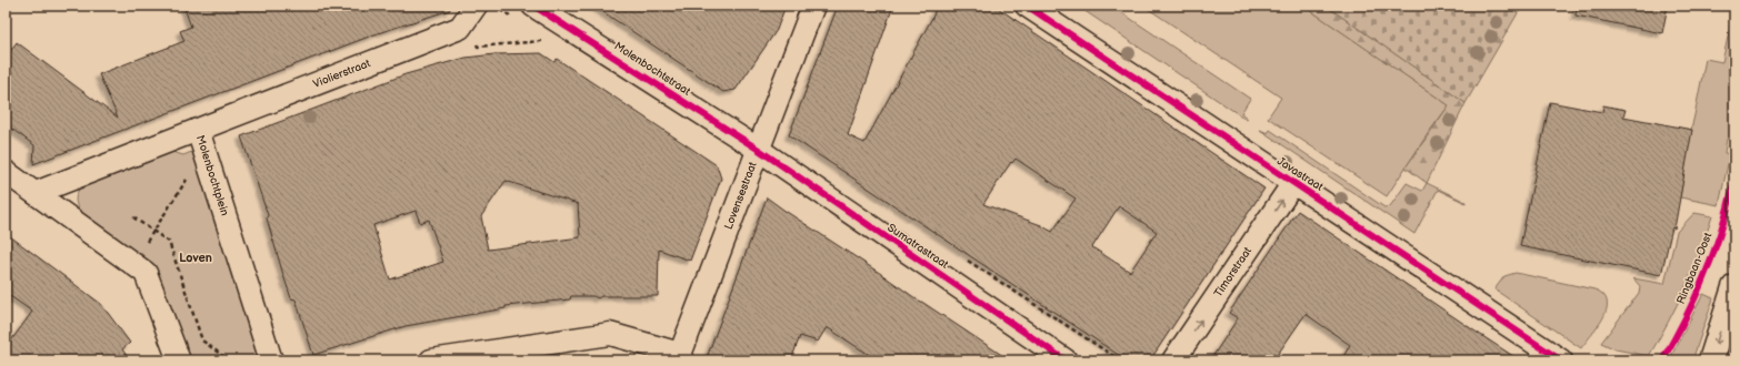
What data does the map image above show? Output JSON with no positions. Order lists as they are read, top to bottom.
{
  "streets": {
    "street": [
      "Molenbochtstraat",
      "Violierstraat",
      "Javastraat",
      "Molenbochtplein",
      "Lovensestraat",
      "Sumatrastraat",
      "Timorstraat"
    ],
    "cycle path": ["Ringbaan-Oost"]
  },
  "crossings": [
    ["Molenbochtstraat", "Lovensestraat"],
    ["Molenbochtstraat", "Sumatrastraat"],
    ["Violierstraat", "Molenbochtplein"],
    ["Javastraat", "Timorstraat"],
    ["Lovensestraat", "Sumatrastraat"]
  ],
  "one_way": ["Timorstraat"],
  "districts": ["Loven"]
}
